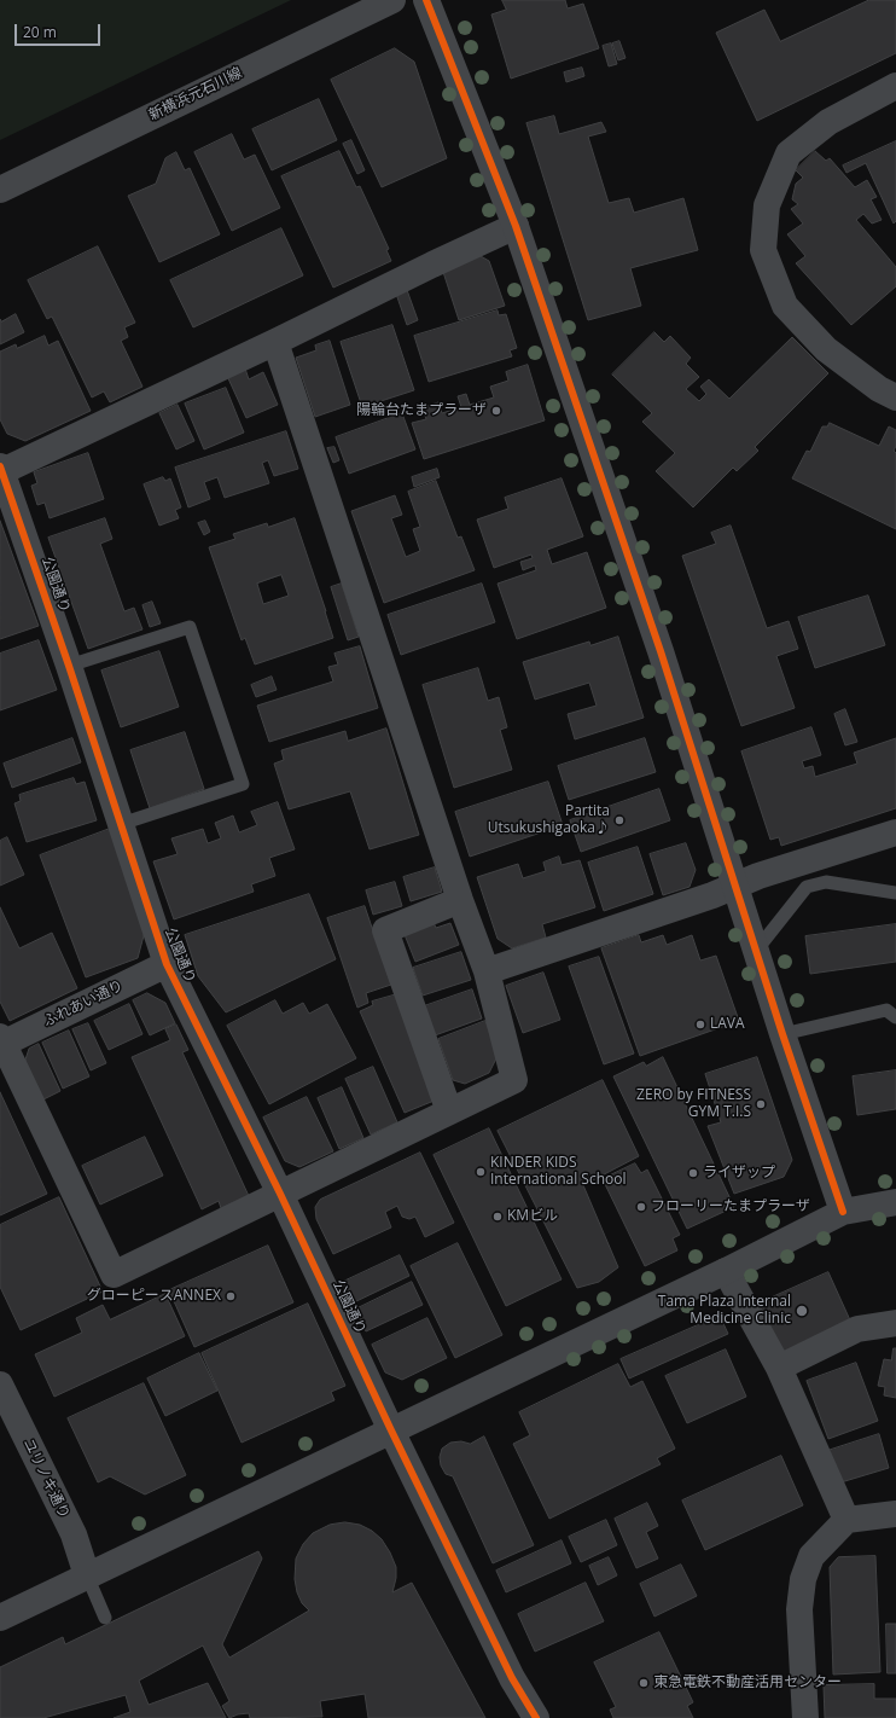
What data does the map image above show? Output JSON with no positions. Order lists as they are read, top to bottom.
{
  "streets": {
    "street": [
      "新横浜元石川線",
      "公園通り",
      "ふれあい通り",
      "ユリノキ通り"
    ]
  },
  "crossings": [
    ["公園通り", "ふれあい通り"]
  ],
  "places": [
    "陽輪台たまプラーザ",
    "Partita Utsukushigaoka♪",
    "LAVA",
    "ZERO by FITNESS GYM T.I.S",
    "KINDER KIDS International School",
    "ライザップ",
    "フローリーたまプラーザ",
    "KMビル",
    "グローピースANNEX",
    "Tama Plaza Internal Medicine Clinic",
    "東急電鉄不動産活用センター"
  ],
  "scale_bar": "20 m"
}
